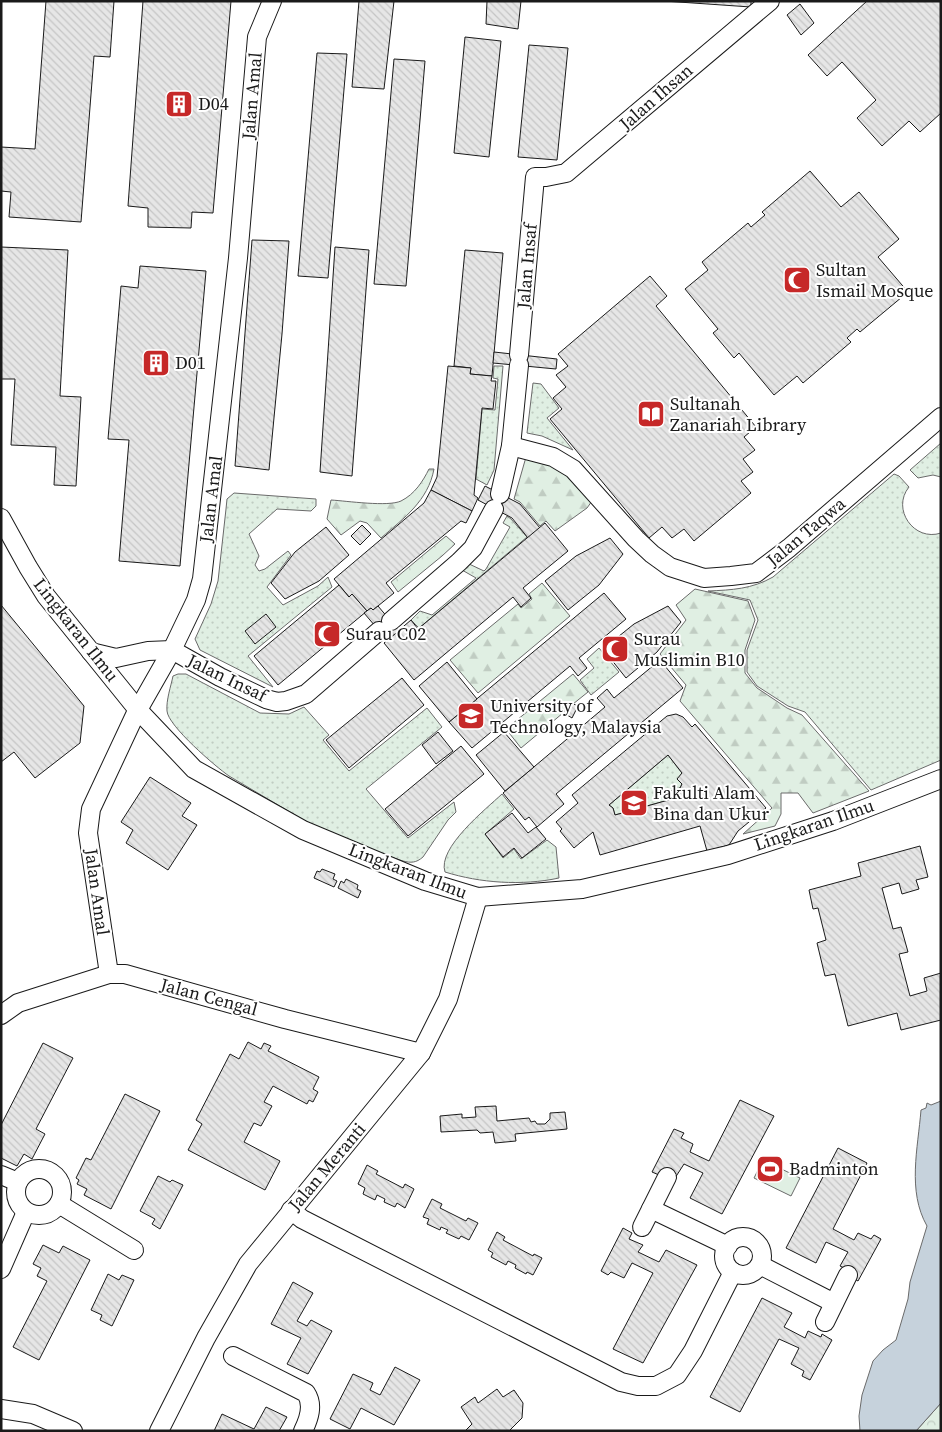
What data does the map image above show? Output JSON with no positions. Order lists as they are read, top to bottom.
{
  "streets": {
    "street": [
      "Jalan Amal",
      "Jalan Ihsan",
      "Jalan Insaf",
      "Jalan Taqwa",
      "Lingkaran Ilmu",
      "Jalan Cengal",
      "Jalan Meranti"
    ]
  },
  "crossings": [
    ["Jalan Amal", "Jalan Insaf"],
    ["Jalan Amal", "Lingkaran Ilmu"],
    ["Jalan Amal", "Jalan Cengal"],
    ["Jalan Ihsan", "Jalan Insaf"],
    ["Jalan Insaf", "Jalan Taqwa"],
    ["Lingkaran Ilmu", "Jalan Meranti"],
    ["Jalan Cengal", "Jalan Meranti"]
  ],
  "places": {
    "building": ["D04", "D01"],
    "mosque": ["Sultan Ismail Mosque", "Surau C02", "Surau Muslimin B10"],
    "library": ["Sultanah Zanariah Library"],
    "school or university": ["University of Technology, Malaysia", "Fakulti Alam Bina dan Ukur"],
    "sports": ["Badminton"]
  }
}
